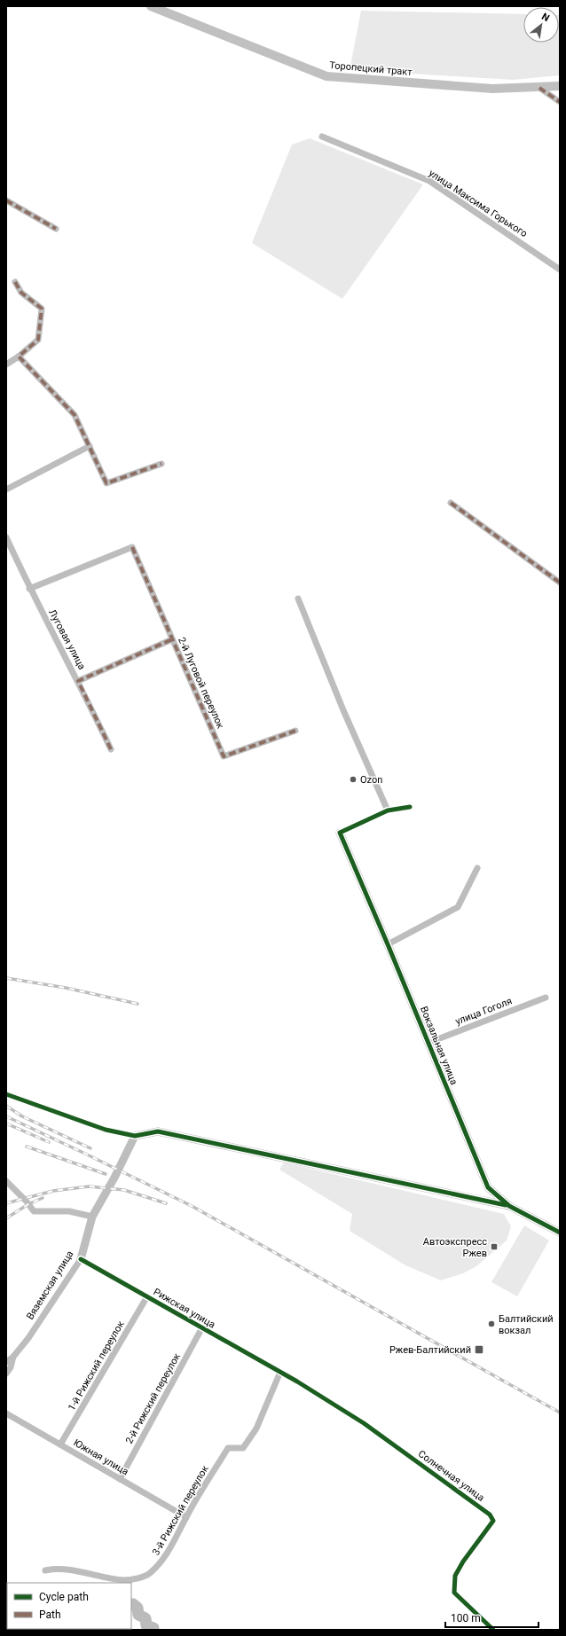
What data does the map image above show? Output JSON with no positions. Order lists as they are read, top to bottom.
{
  "streets": {
    "main road": ["Торопецкий тракт"],
    "street": [
      "улица Максима Горького",
      "Луговая улица",
      "2-й Луговой переулок",
      "улица Гоголя",
      "Вокзальная улица",
      "Вяземская улица",
      "Рижская улица",
      "1-й Рижский переулок",
      "2-й Рижский переулок",
      "Южная улица",
      "Солнечная улица",
      "3-й Рижский переулок"
    ]
  },
  "crossings": [
    ["Луговая улица", "2-й Луговой переулок"],
    ["улица Гоголя", "Вокзальная улица"],
    ["Вяземская улица", "Рижская улица"],
    ["Рижская улица", "1-й Рижский переулок"],
    ["Рижская улица", "2-й Рижский переулок"],
    ["Рижская улица", "Солнечная улица"],
    ["Рижская улица", "3-й Рижский переулок"],
    ["1-й Рижский переулок", "Южная улица"],
    ["2-й Рижский переулок", "Южная улица"],
    ["Южная улица", "3-й Рижский переулок"],
    ["Солнечная улица", "3-й Рижский переулок"]
  ],
  "places": {
    "other": ["Ozon", "Балтийский вокзал"],
    "transit": ["Автоэкспресс Ржев", "Ржев-Балтийский"]
  },
  "legend": ["Cycle path", "Path"],
  "scale_bar": "100 m",
  "north": "top right"
}
